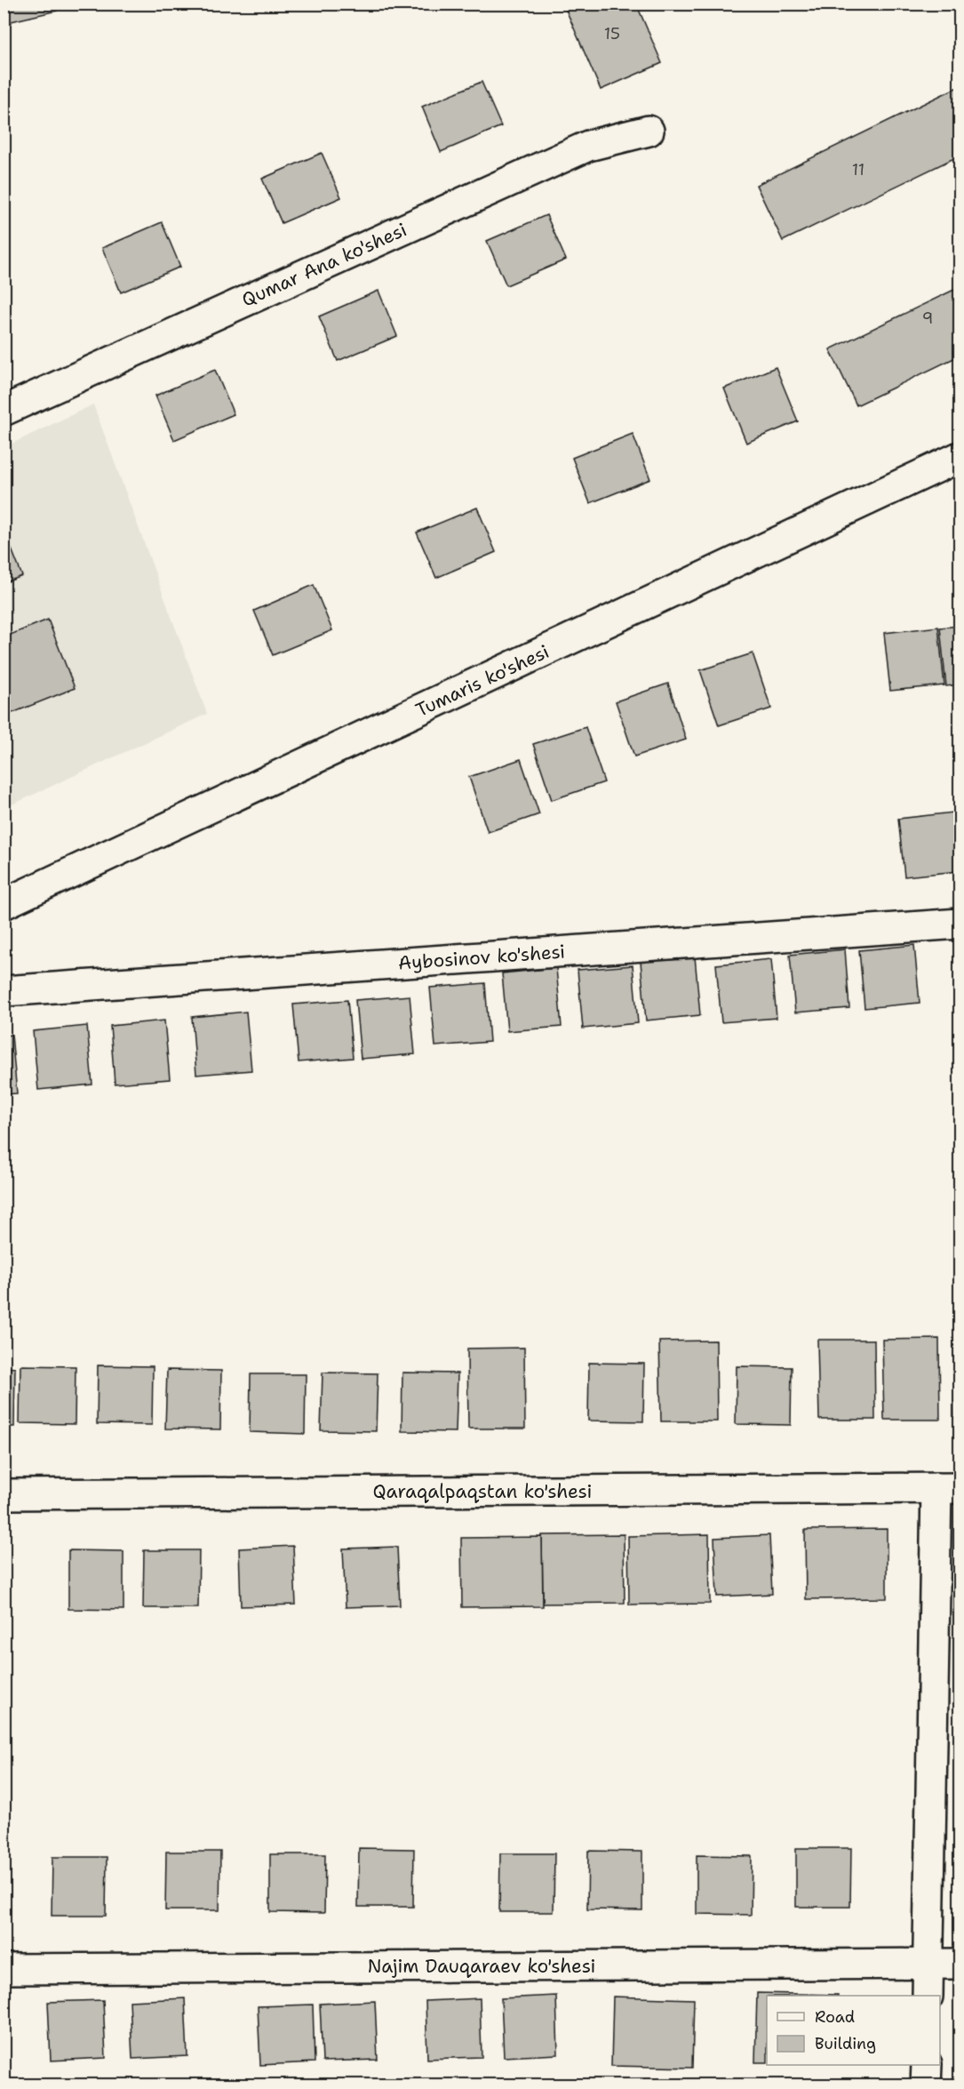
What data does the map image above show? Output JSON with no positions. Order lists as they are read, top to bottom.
{
  "streets": {
    "street": [
      "Qumar Ana ko'shesi",
      "Tumaris ko'shesi",
      "Aybosinov ko'shesi",
      "Qaraqalpaqstan ko'shesi",
      "Najim Dauqaraev ko'shesi"
    ]
  },
  "house_numbers": ["15", "11", "9"],
  "legend": ["Road", "Building"]
}
